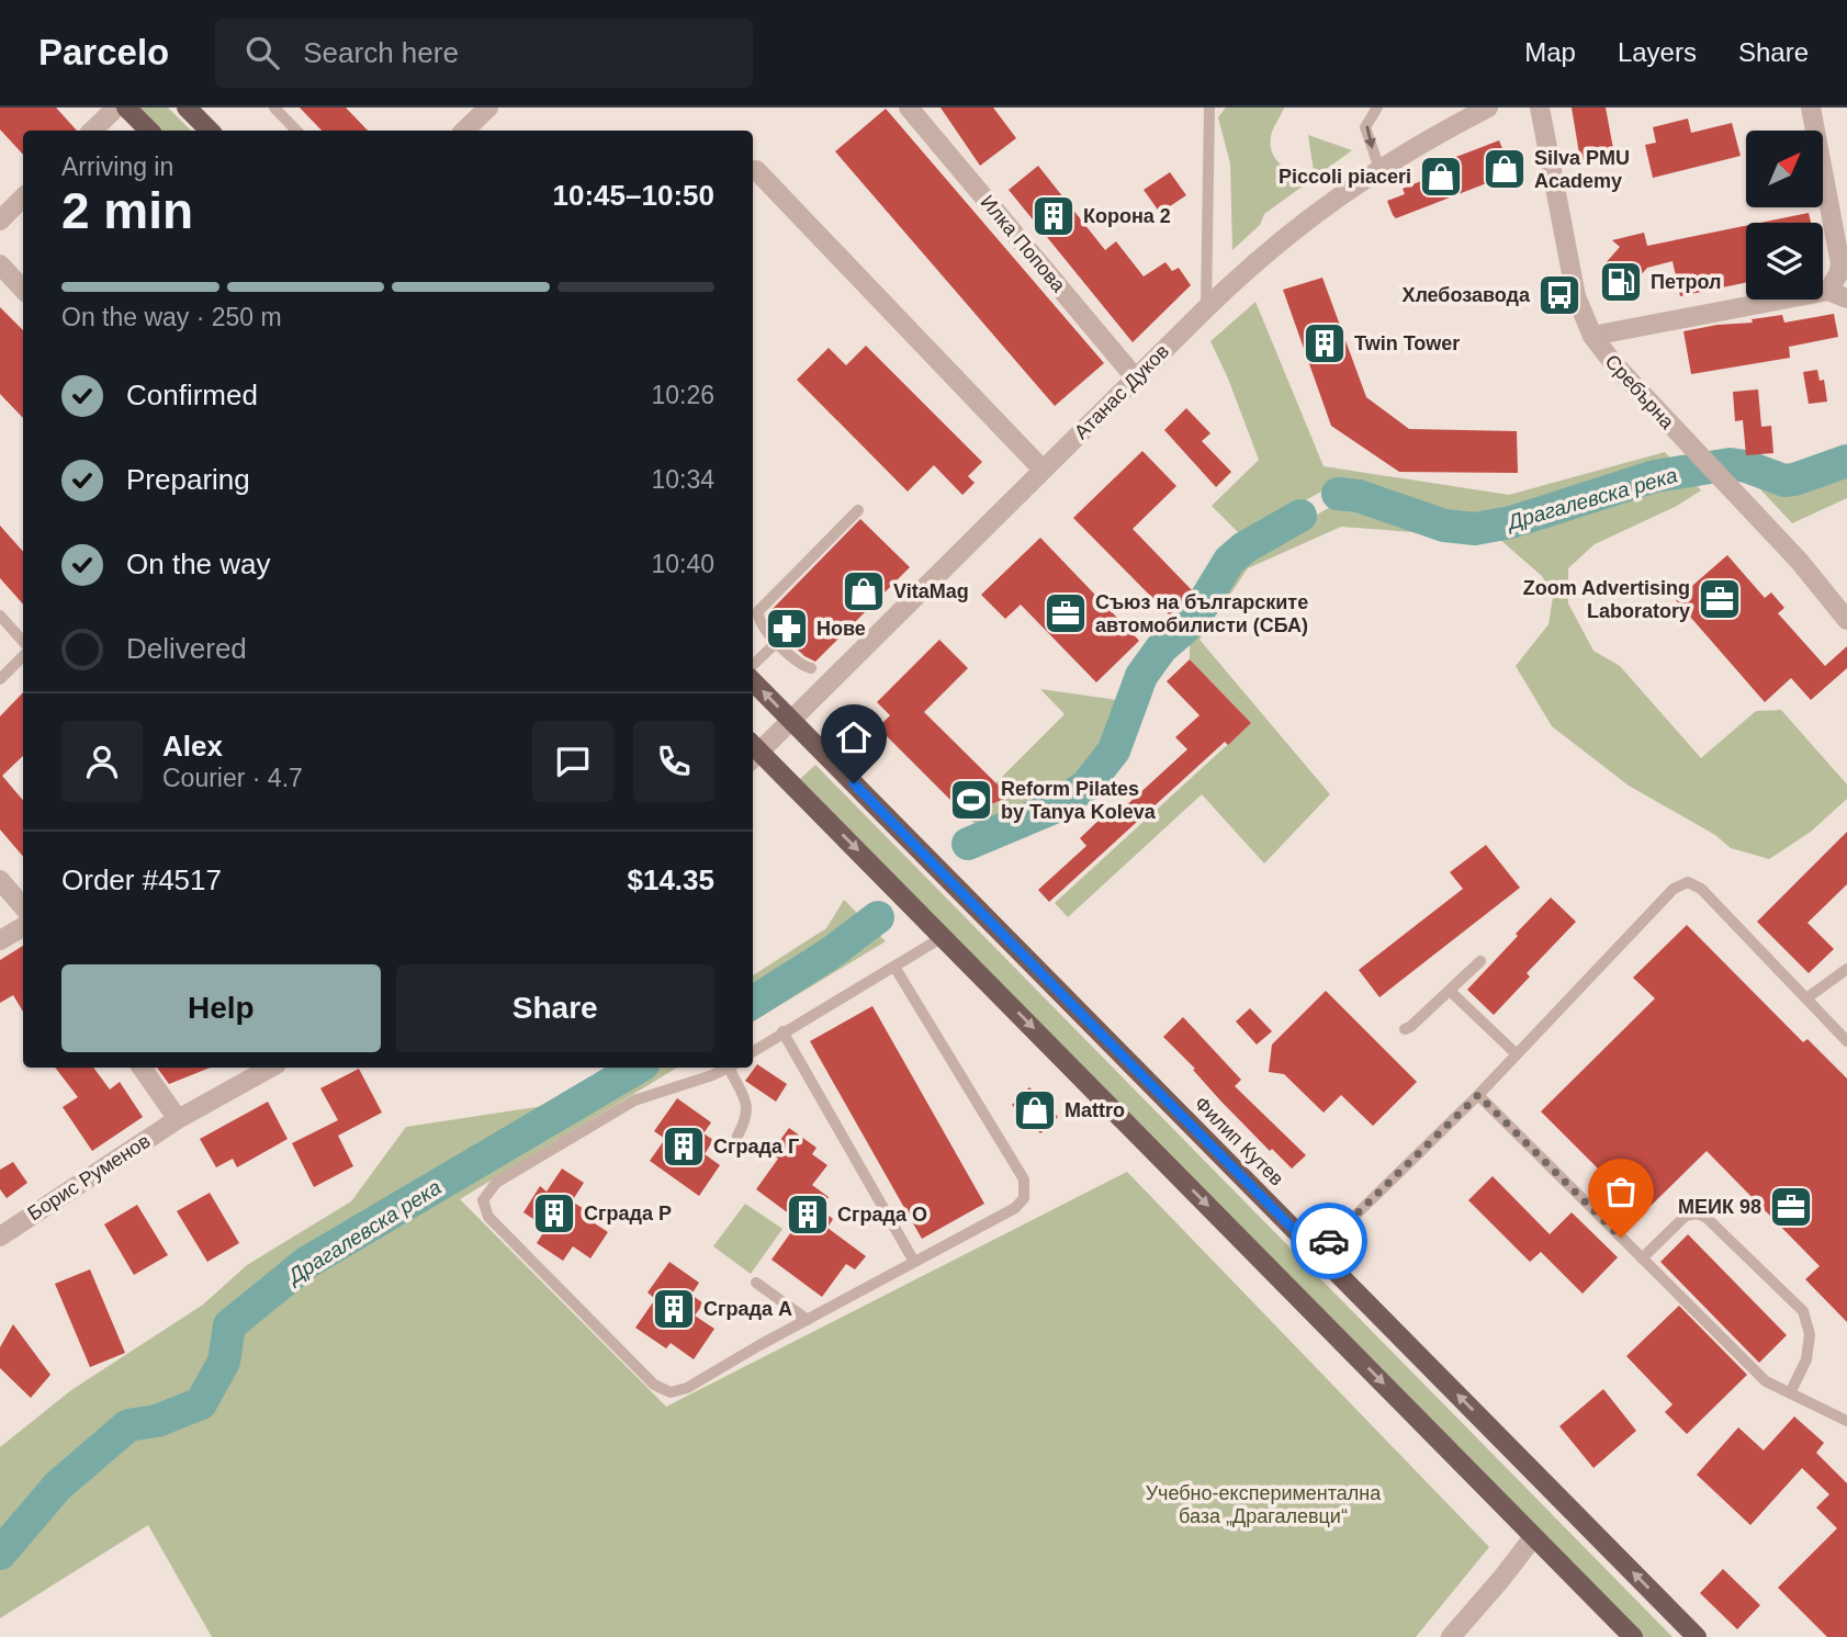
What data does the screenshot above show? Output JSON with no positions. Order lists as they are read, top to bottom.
{
  "streets": {
    "main road": ["Филип Кутев"],
    "street": [
      "Илка Попова",
      "Атанас Дуков",
      "Сребърна",
      "Борис Руменов"
    ]
  },
  "crossings": [
    ["Илка Попова", "Атанас Дуков"],
    ["Атанас Дуков", "Филип Кутев"]
  ],
  "water": ["Драгалевска река"],
  "parks": ["Учебно-експериментална база „Драгалевци“"],
  "places": {
    "shop": [
      "Silva PMU Academy",
      "Piccoli piaceri",
      "VitaMag",
      "Mattro"
    ],
    "building": [
      "Корона 2",
      "Twin Tower",
      "Сграда Г",
      "Сграда Р",
      "Сграда О",
      "Сграда А"
    ],
    "fuel station": ["Петрол"],
    "bus stop": ["Хлебозавода"],
    "office": ["Zoom Advertising Laboratory", "Съюз на българските автомобилисти (СБА)", "МЕИК 98"],
    "pharmacy": ["Нове"],
    "sports": ["Reform Pilates by Tanya Koleva"]
  },
  "north": "top right",
  "page": {
    "header": "Parcelo",
    "search": "Search here",
    "nav": ["Map", "Layers", "Share"],
    "heading": ["2 min", "Arriving in", "10:45–10:50"],
    "panel": [
      "Alex",
      "Courier · 4.7",
      "Order #4517",
      "$14.35"
    ],
    "bar": "On the way · 250 m",
    "list": [
      ["Confirmed", "10:26"],
      ["Preparing", "10:34"],
      ["On the way", "10:40"],
      "Delivered"
    ],
    "buttons": ["Help", "Share"]
  }
}
